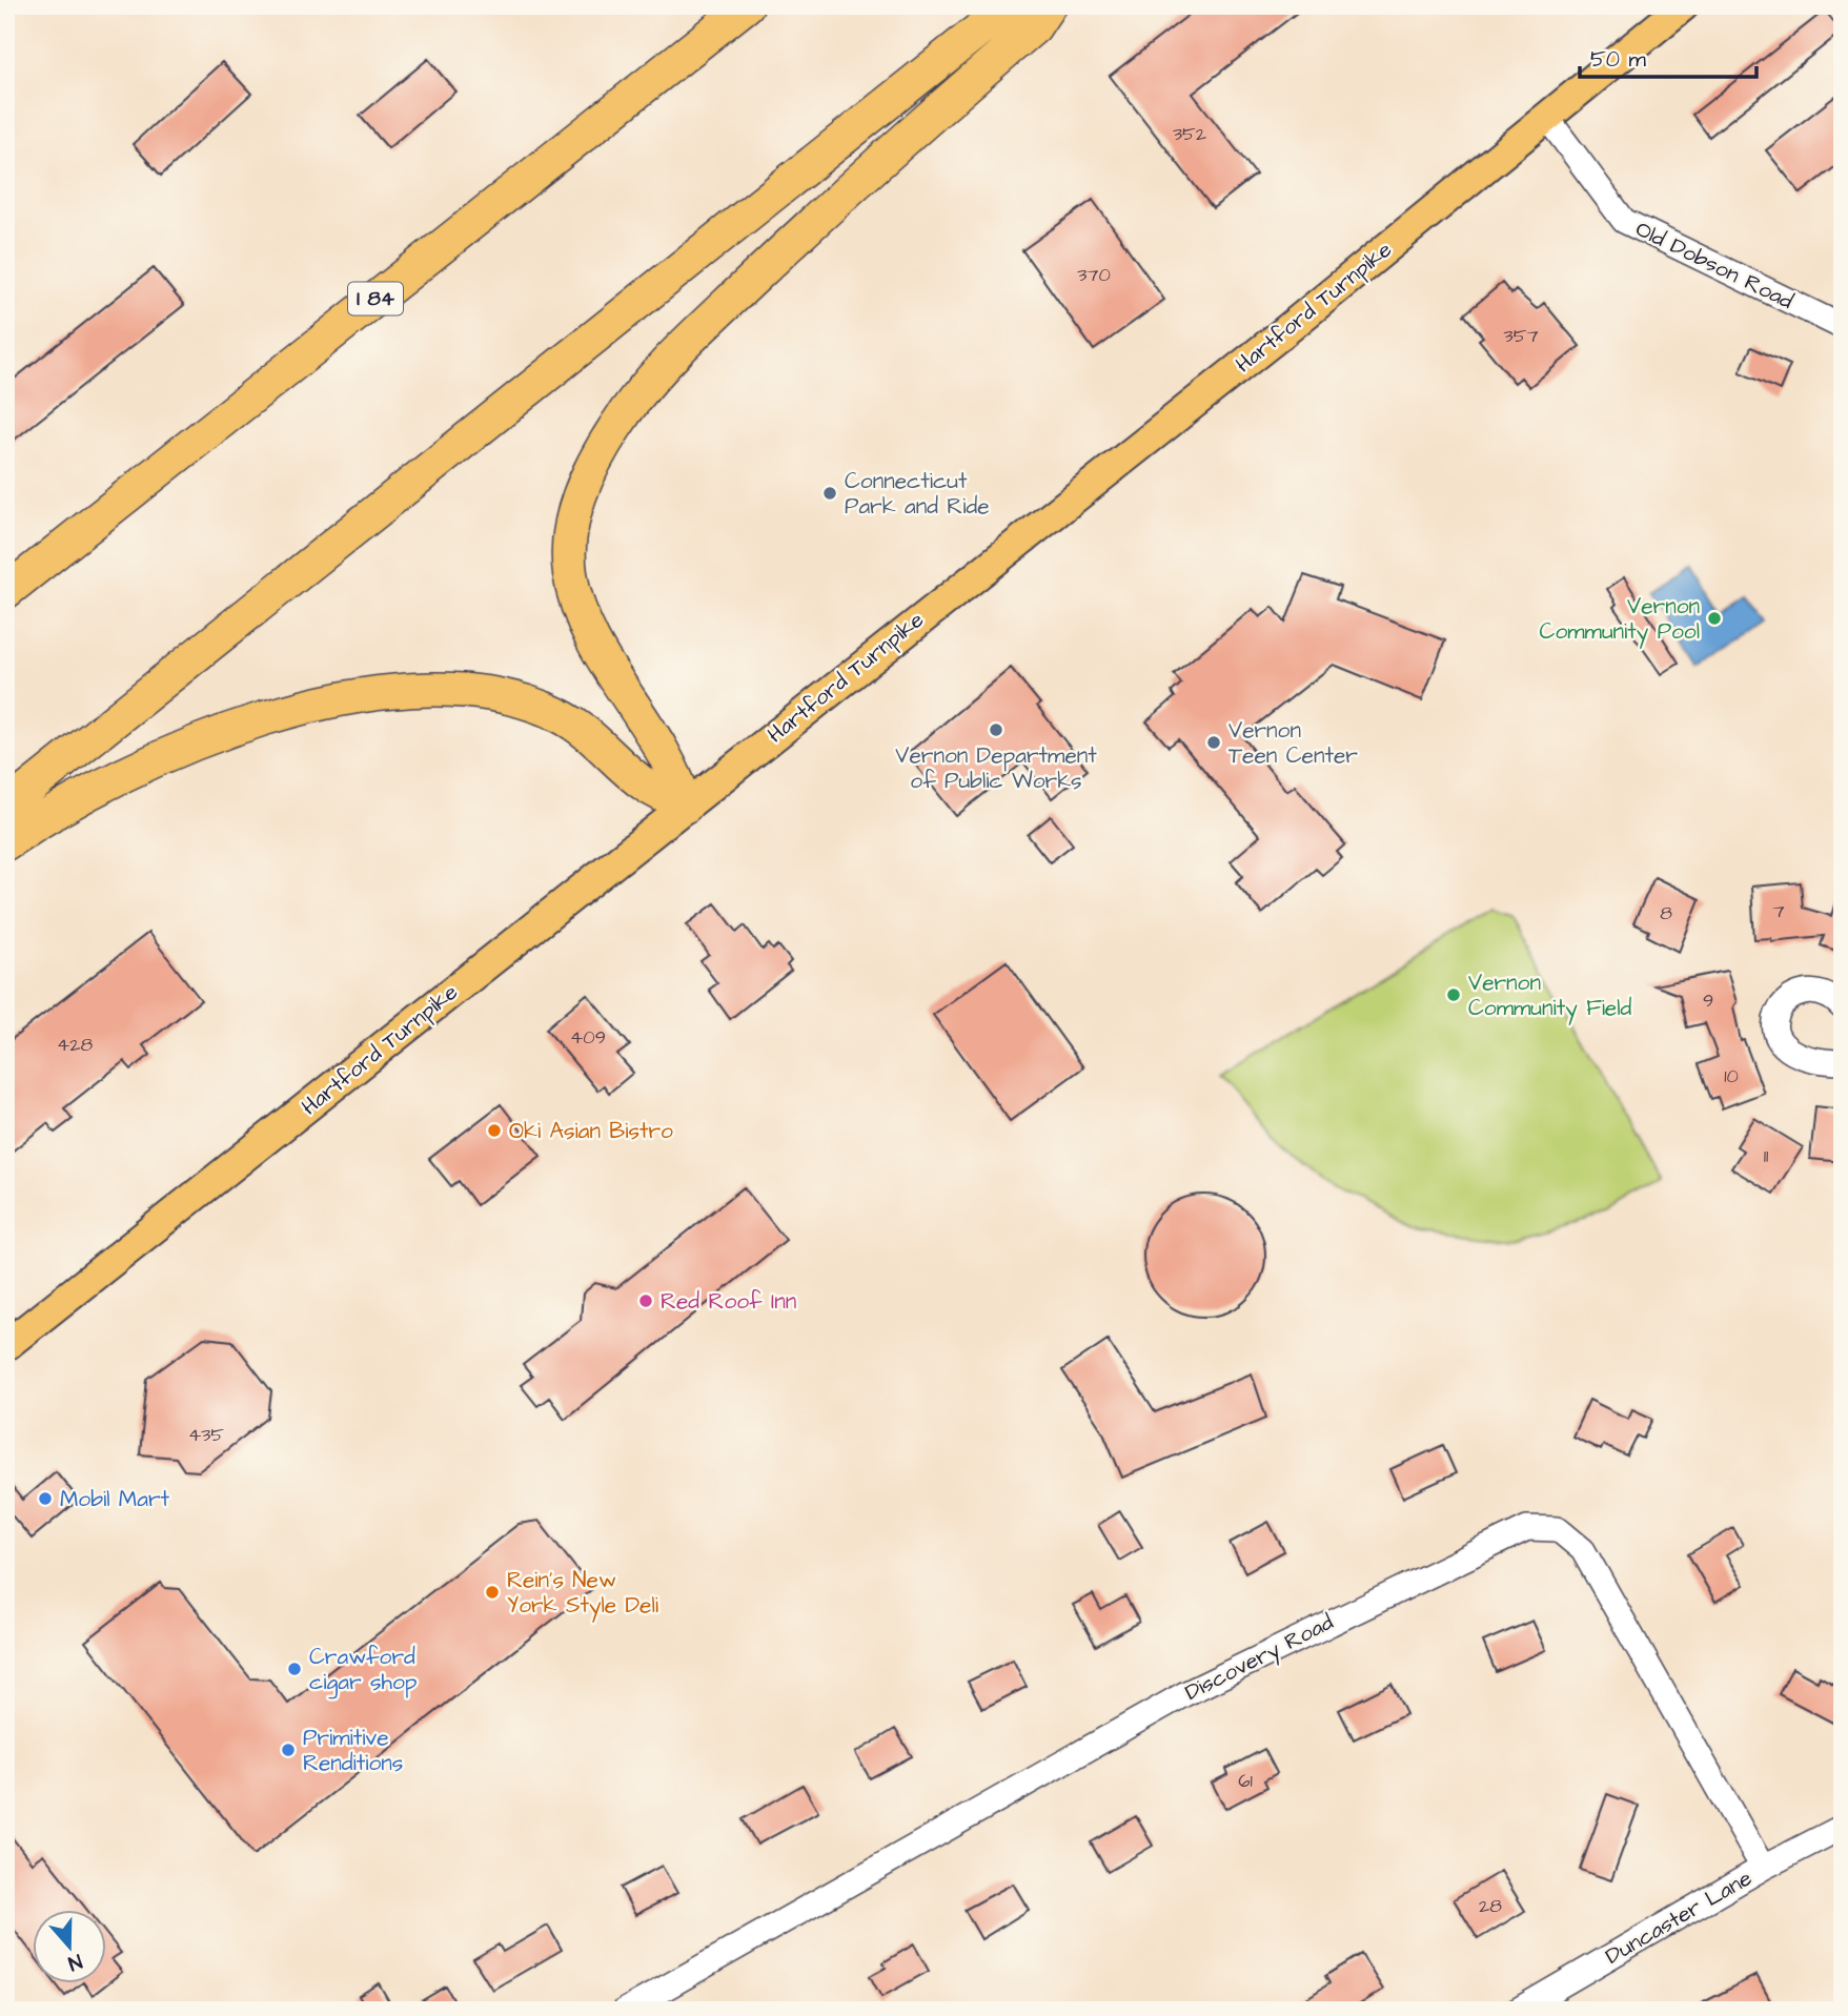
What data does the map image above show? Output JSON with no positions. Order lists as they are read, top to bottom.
{
  "streets": {
    "highway": ["I 84"],
    "main road": ["Hartford Turnpike"],
    "street": ["Old Dobson Road", "Discovery Road", "Duncaster Lane"]
  },
  "crossings": [
    ["Old Dobson Road", "Hartford Turnpike"],
    ["Discovery Road", "Duncaster Lane"]
  ],
  "places": [
    "Connecticut Park and Ride",
    "Vernon Community Pool",
    "Vernon Department of Public Works",
    "Vernon Teen Center",
    "Vernon Community Field",
    "Oki Asian Bistro",
    "Red Roof Inn",
    "Mobil Mart",
    "Rein's New York Style Deli",
    "Crawford cigar shop",
    "Primitive Renditions"
  ],
  "house_numbers": [
    "352",
    "370",
    "357",
    "7",
    "8",
    "9",
    "409",
    "428",
    "10",
    "11",
    "435",
    "61",
    "28"
  ],
  "scale_bar": "50 m",
  "north": "bottom"
}
